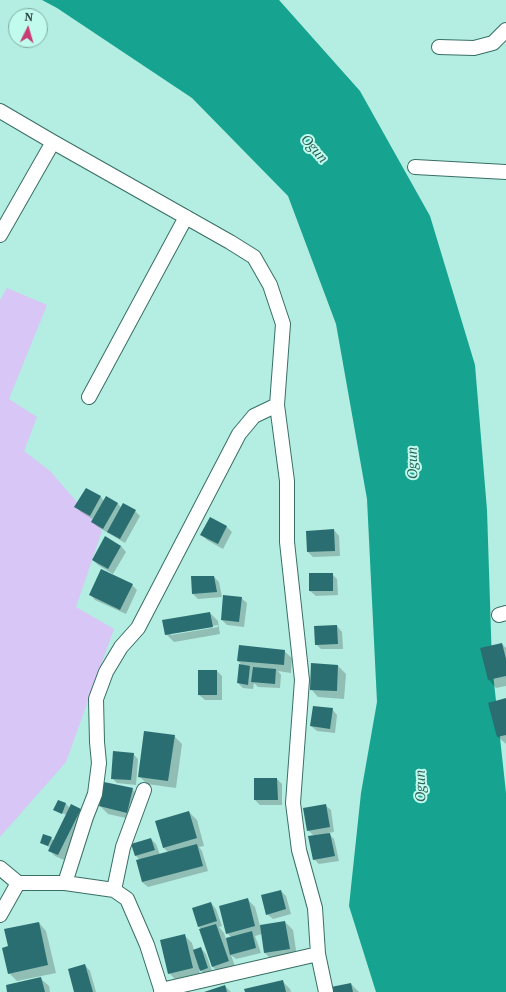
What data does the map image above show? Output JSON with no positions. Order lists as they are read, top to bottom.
{
  "water": ["Ogun"],
  "north": "top"
}
